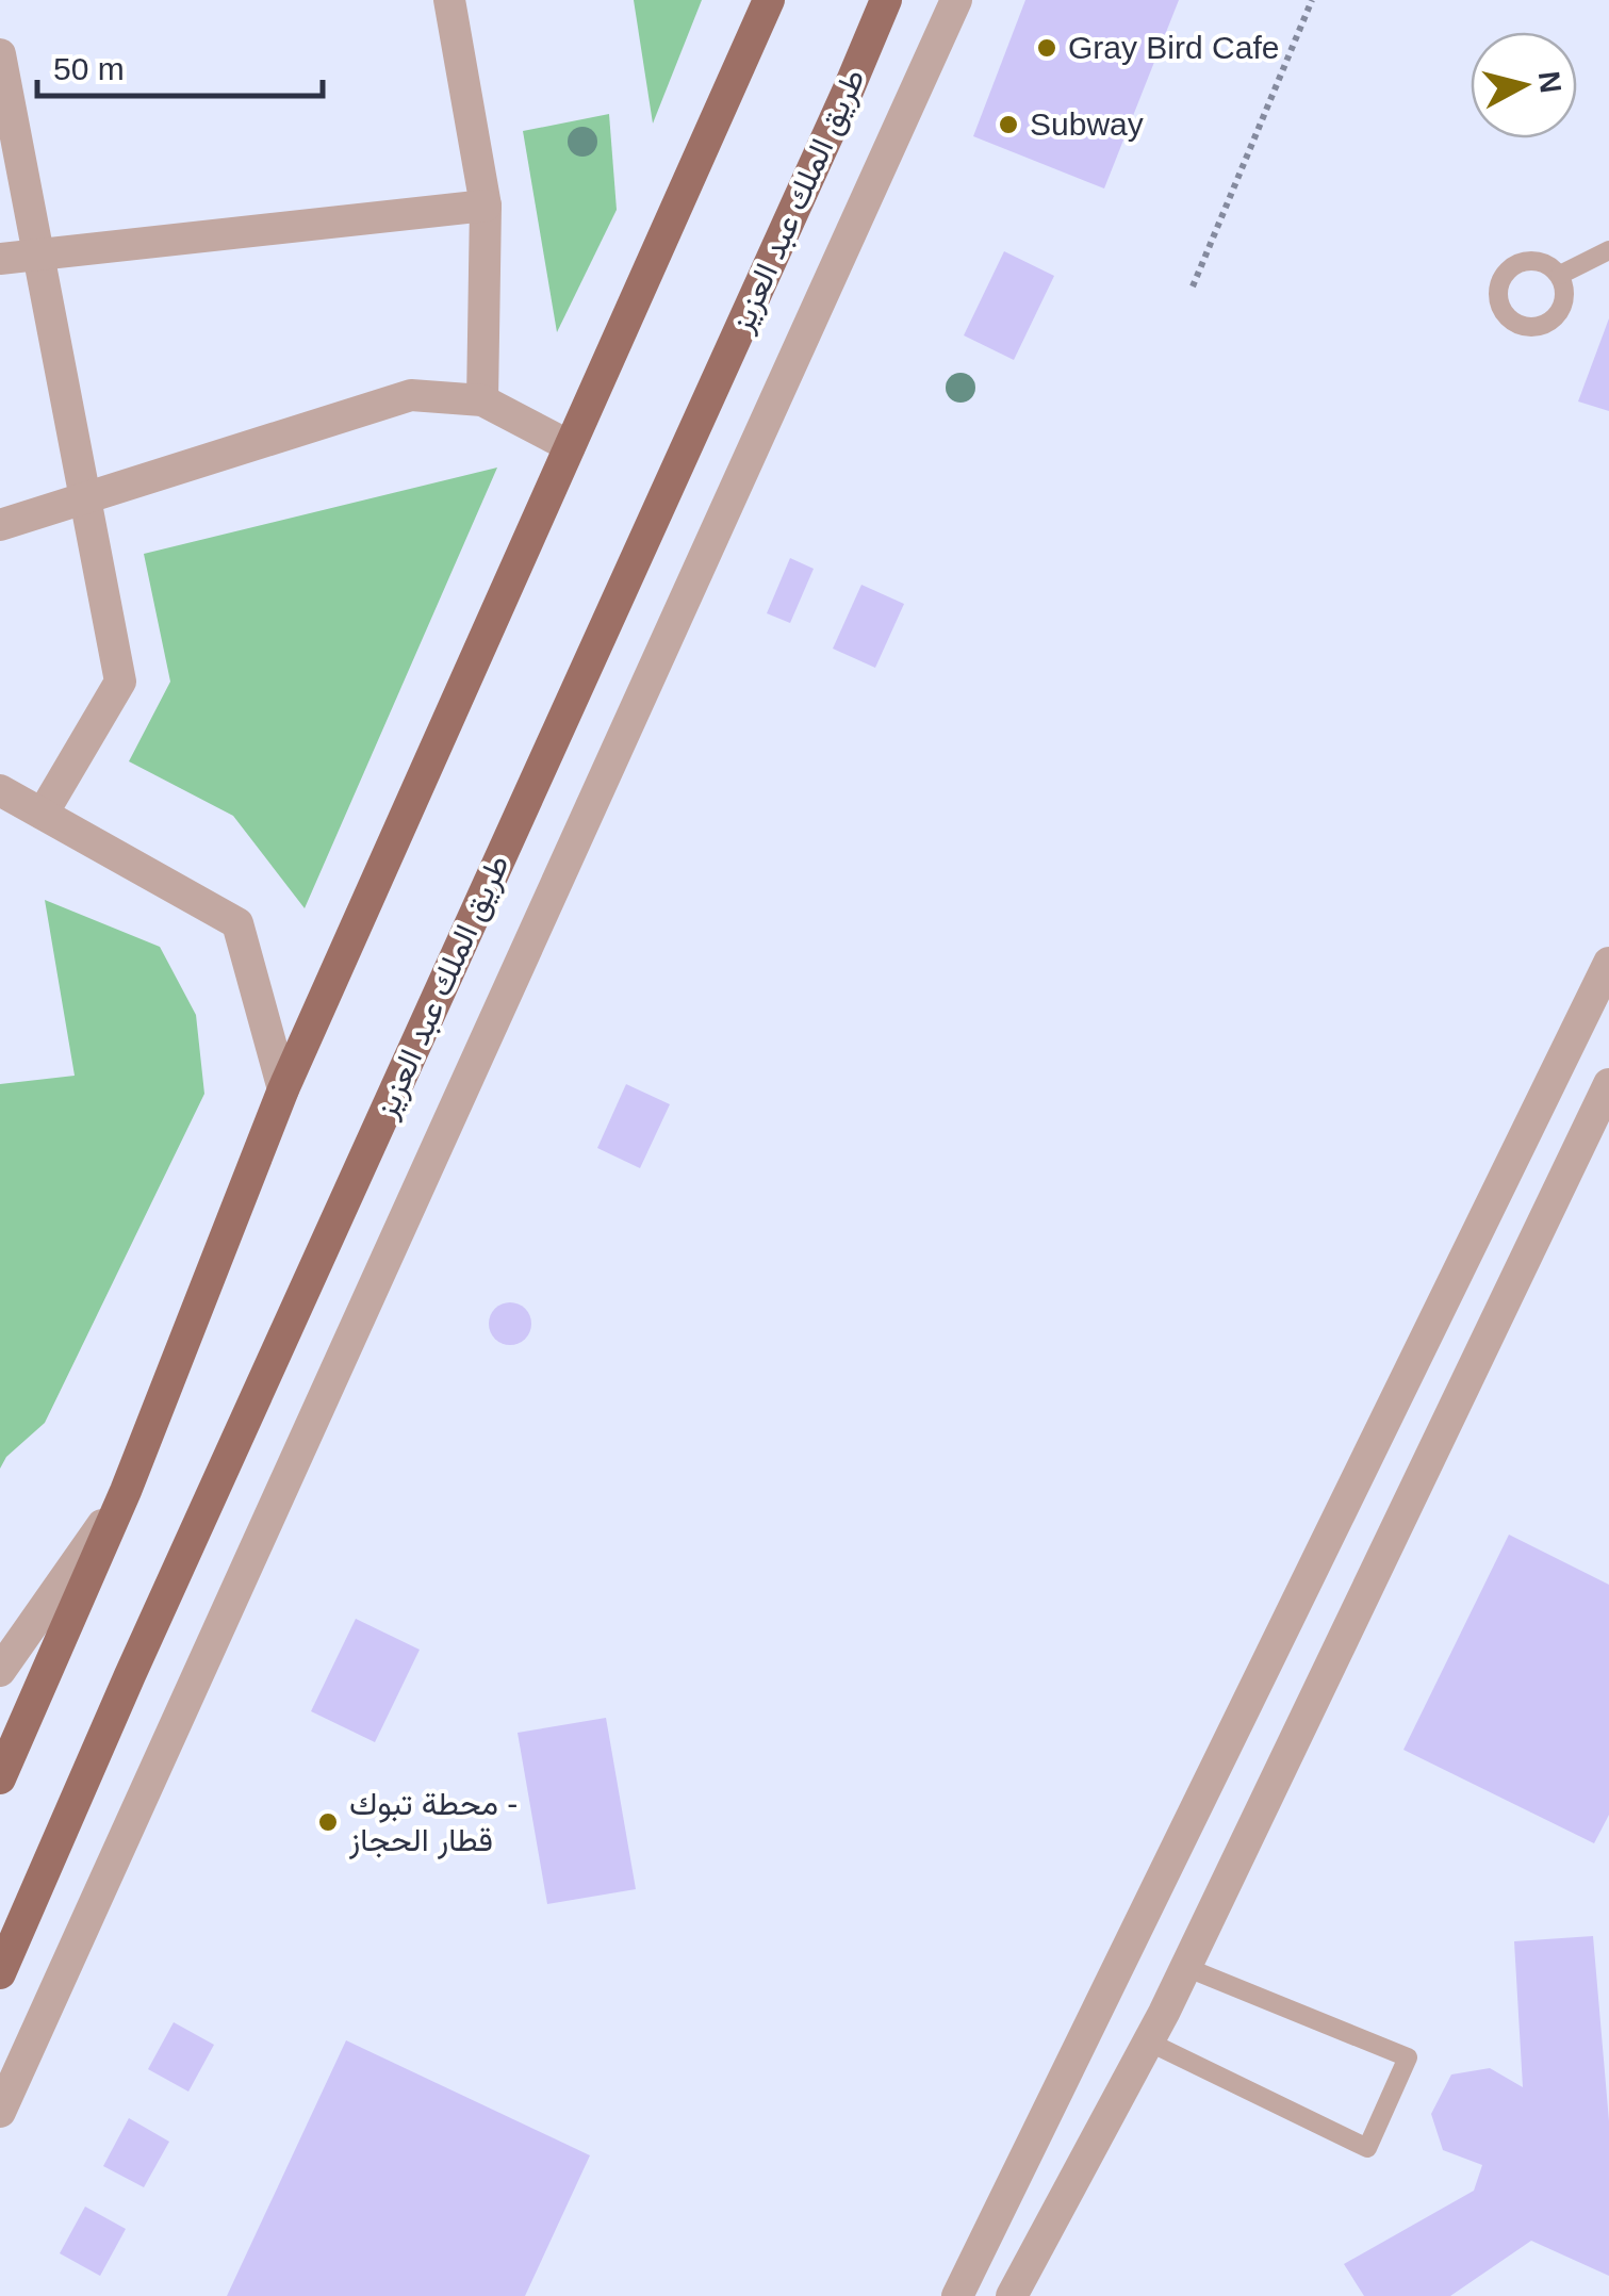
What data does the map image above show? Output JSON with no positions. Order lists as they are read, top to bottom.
{
  "streets": {
    "main road": ["طريق الملك عبد العزيز"]
  },
  "places": ["Gray Bird Cafe", "Subway", "محطة تبوك - قطار الحجاز"],
  "scale_bar": "50 m",
  "north": "right"
}
